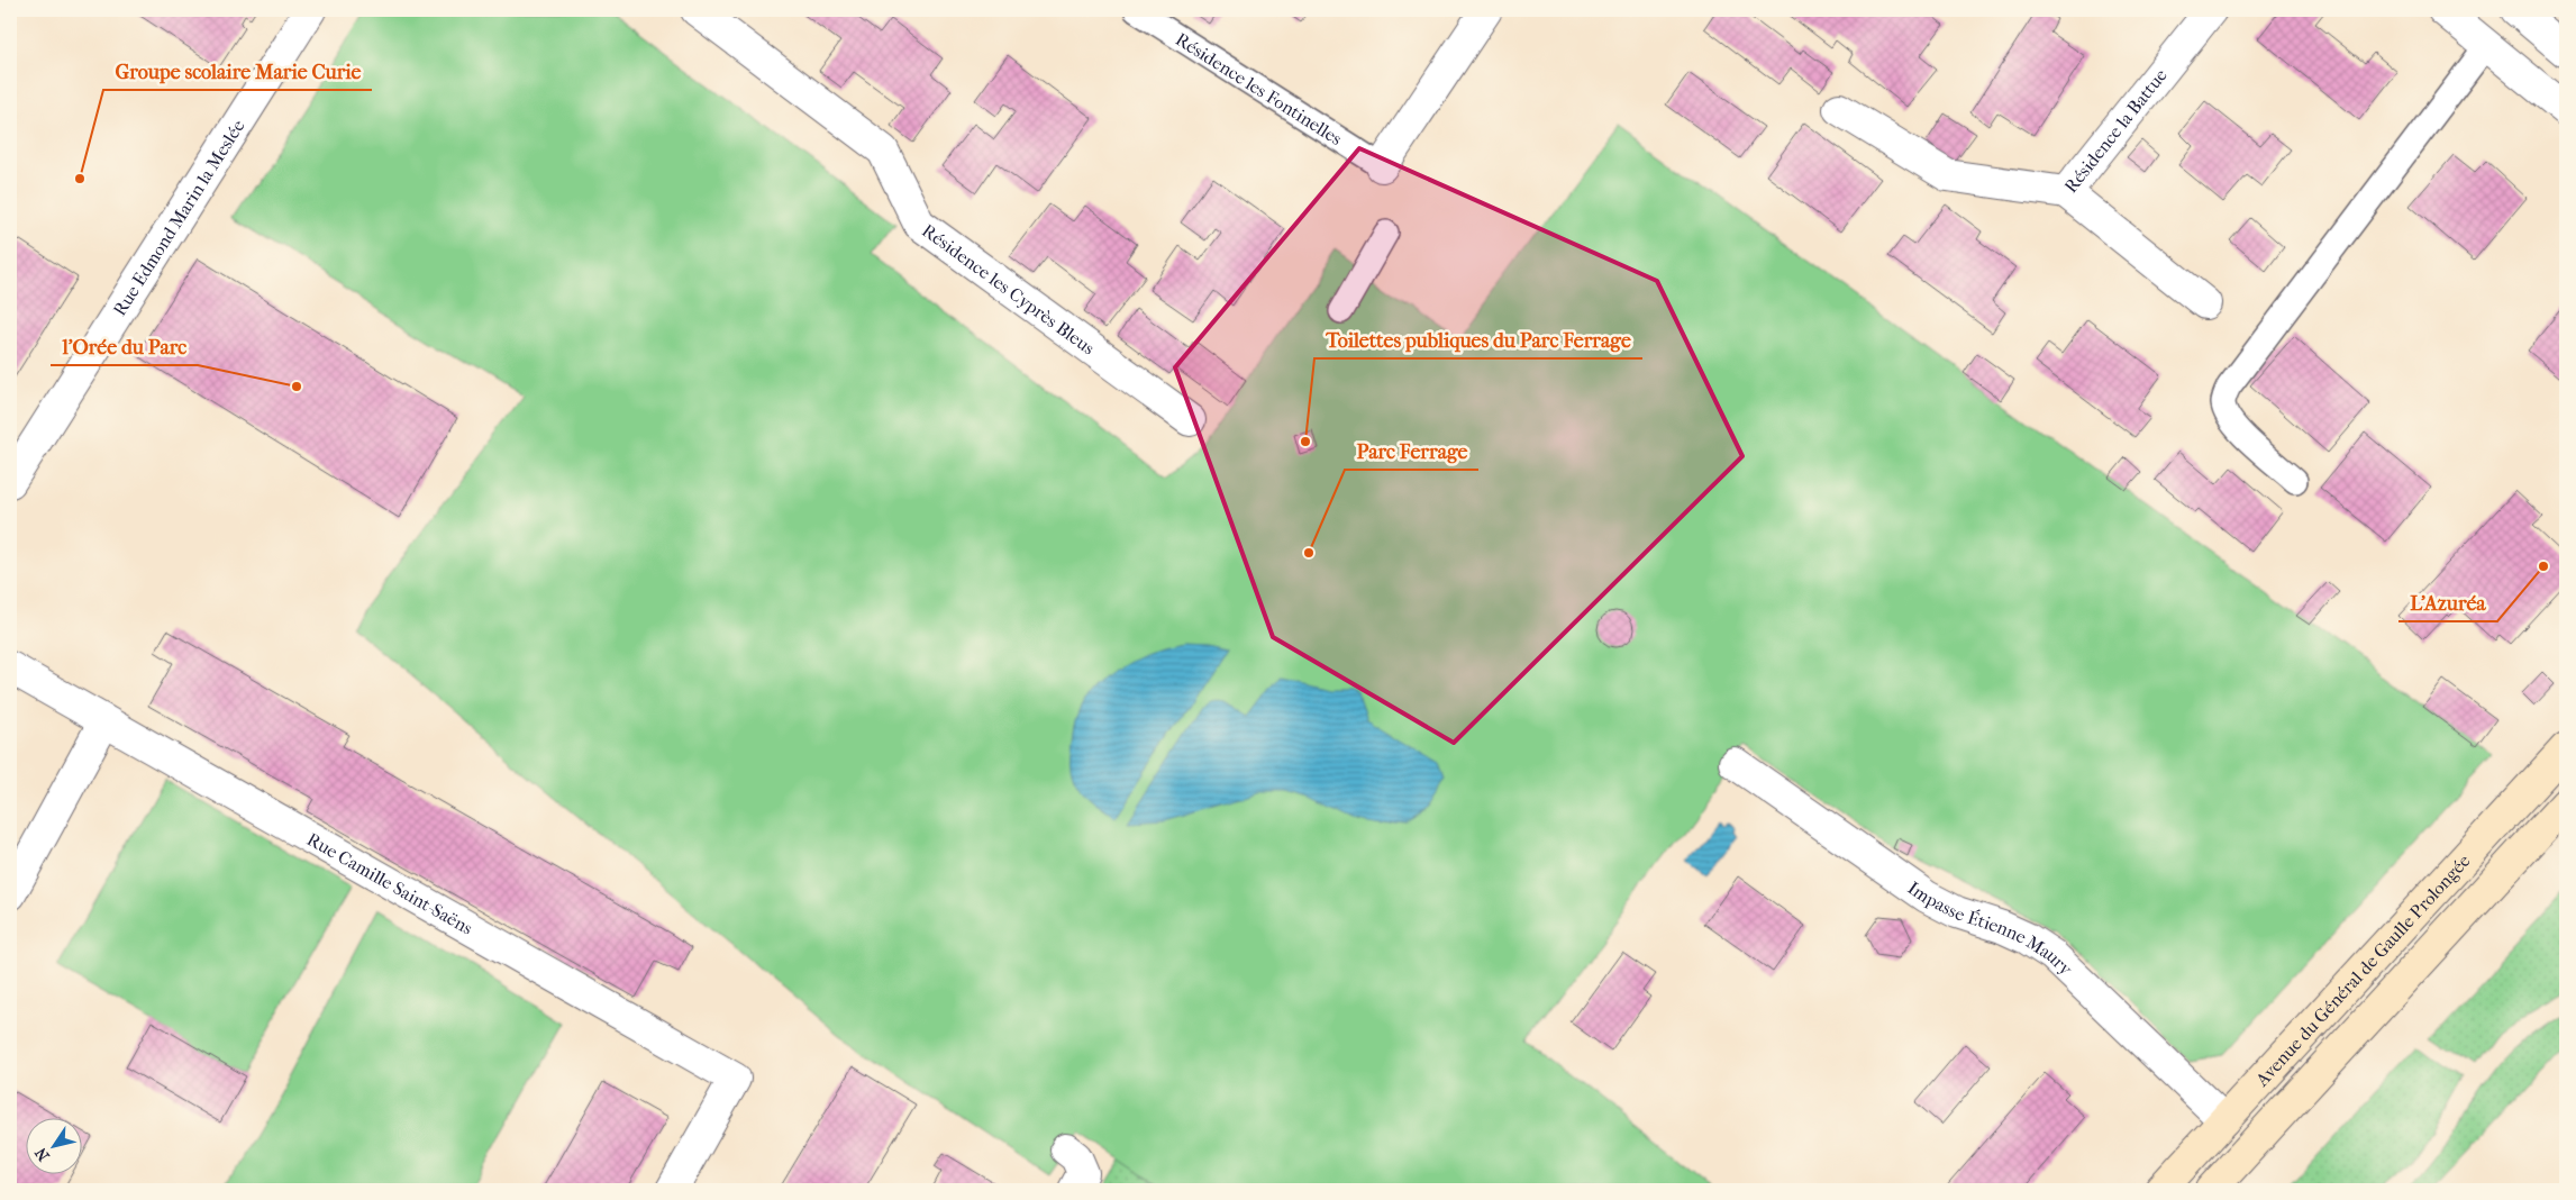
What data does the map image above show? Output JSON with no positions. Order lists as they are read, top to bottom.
{
  "streets": {
    "street": [
      "Résidence la Battue",
      "Rue Edmond Marin la Meslée",
      "Résidence les Cyprès Bleus",
      "Rue Camille Saint-Saëns",
      "Impasse Étienne Maury",
      "Avenue du Général de Gaulle Prolongée"
    ],
    "lane": ["Résidence les Fontinelles"]
  },
  "crossings": [
    ["Impasse Étienne Maury", "Avenue du Général de Gaulle Prolongée"]
  ],
  "places": [
    "Groupe scolaire Marie Curie",
    "l'Orée du Parc",
    "Toilettes publiques du Parc Ferrage",
    "Parc Ferrage",
    "L'Azuréa"
  ],
  "north": "bottom left"
}
